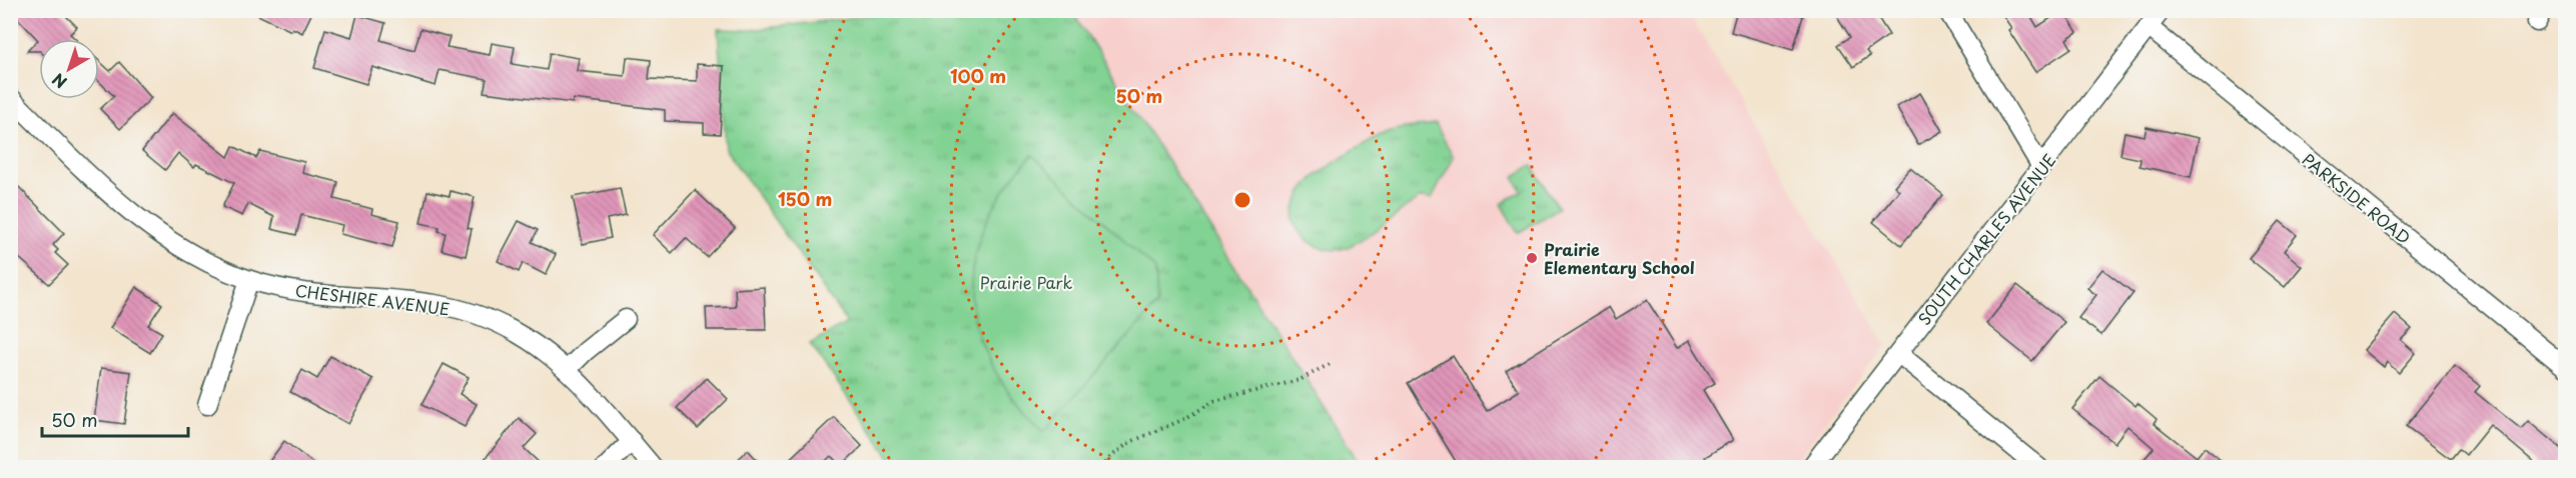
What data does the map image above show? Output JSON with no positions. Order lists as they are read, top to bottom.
{
  "streets": {
    "street": ["PARKSIDE ROAD", "SOUTH CHARLES AVENUE", "CHESHIRE AVENUE"]
  },
  "crossings": [
    ["PARKSIDE ROAD", "SOUTH CHARLES AVENUE"]
  ],
  "parks": ["Prairie Park"],
  "places": ["Prairie Elementary School"],
  "scale_bar": "50 m",
  "north": "bottom left",
  "rings": ["100 m", "50 m", "150 m"]
}
